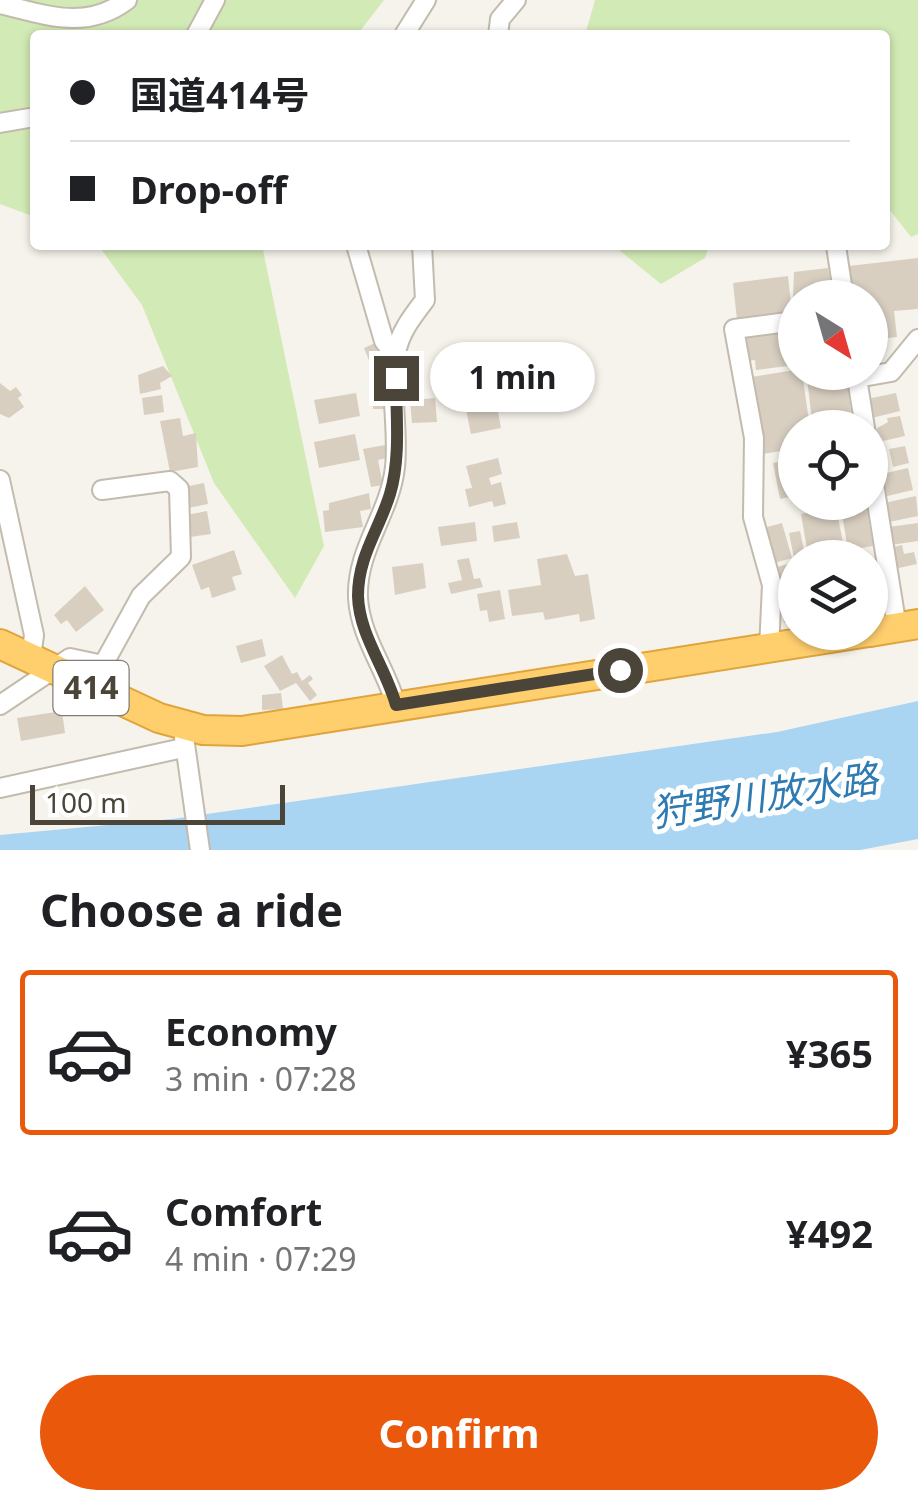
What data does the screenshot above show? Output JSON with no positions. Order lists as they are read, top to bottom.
{
  "streets": {
    "highway": ["414"]
  },
  "water": ["狩野川放水路"],
  "scale_bar": "100 m",
  "north": "bottom right",
  "page": {
    "banner": ["国道414号", "Drop-off"],
    "bubble": "1 min",
    "scale": "100 m",
    "heading": "Choose a ride",
    "list": [
      {
        "name": "Economy",
        "note": "3 min · 07:28",
        "value": "¥365"
      },
      {
        "name": "Comfort",
        "note": "4 min · 07:29",
        "value": "¥492"
      }
    ],
    "buttons": "Confirm"
  }
}
